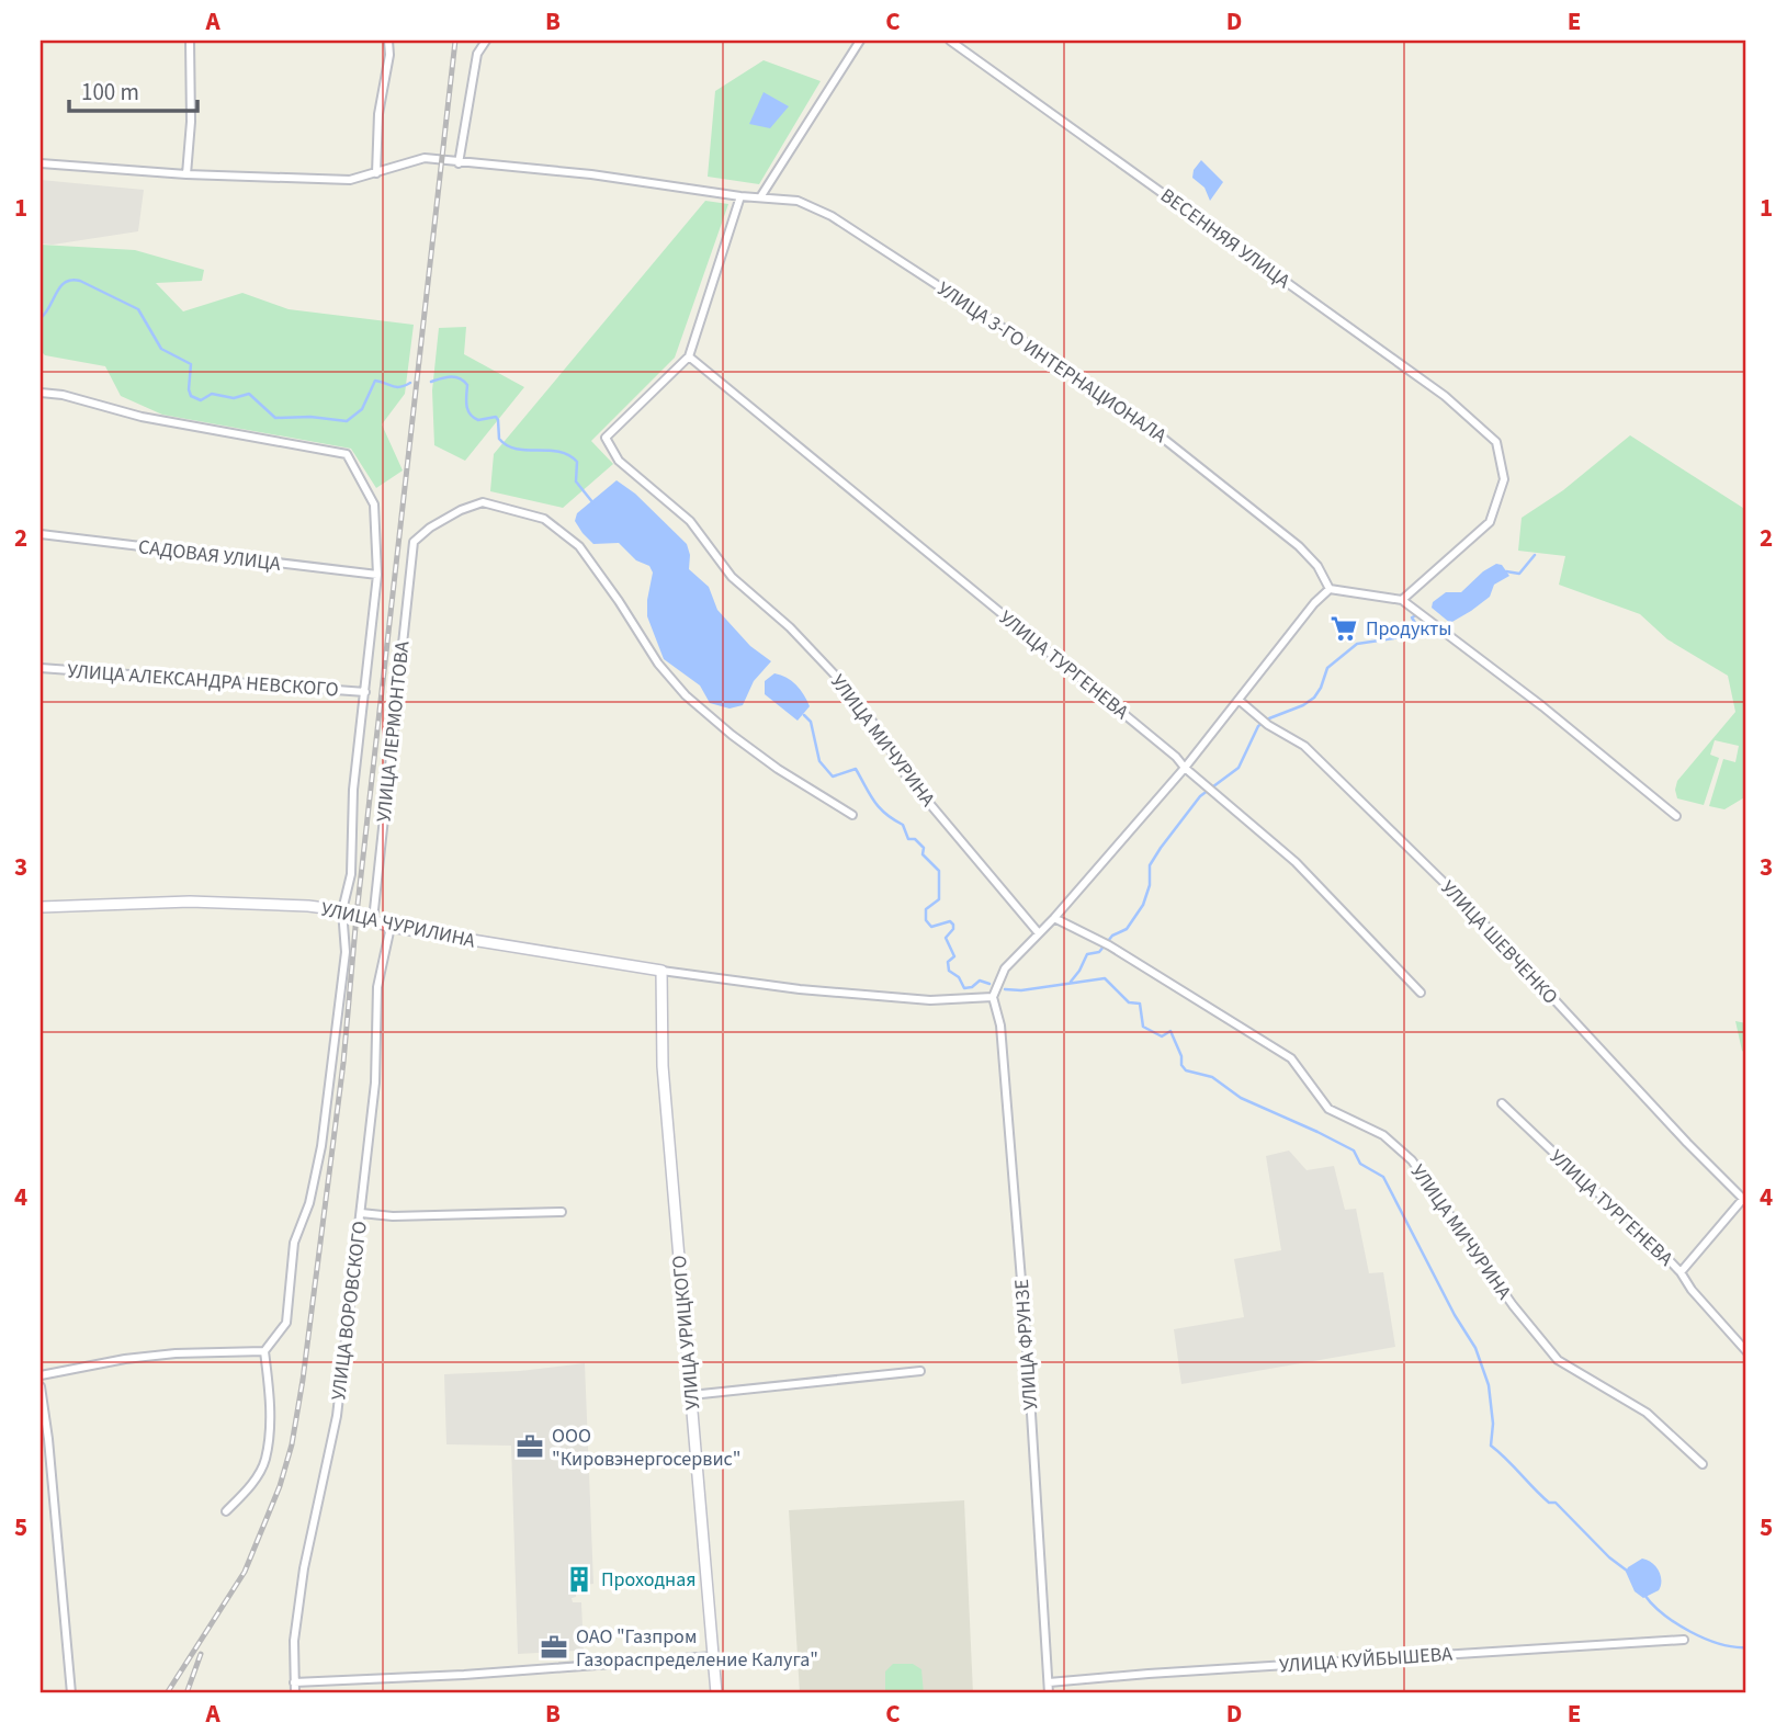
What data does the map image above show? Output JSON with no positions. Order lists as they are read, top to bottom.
{
  "streets": {
    "street": [
      "ВЕСЕННЯЯ УЛИЦА",
      "УЛИЦА 3-ГО ИНТЕРНАЦИОНАЛА",
      "САДОВАЯ УЛИЦА",
      "УЛИЦА ТУРГЕНЕВА",
      "УЛИЦА АЛЕКСАНДРА НЕВСКОГО",
      "УЛИЦА ЛЕРМОНТОВА",
      "УЛИЦА МИЧУРИНА",
      "УЛИЦА ЧУРИЛИНА",
      "УЛИЦА ШЕВЧЕНКО",
      "УЛИЦА ВОРОВСКОГО",
      "УЛИЦА УРИЦКОГО",
      "УЛИЦА ФРУНЗЕ",
      "УЛИЦА КУЙБЫШЕВА"
    ]
  },
  "crossings": [
    ["УЛИЦА ТУРГЕНЕВА", "УЛИЦА МИЧУРИНА"],
    ["УЛИЦА ЛЕРМОНТОВА", "УЛИЦА ЧУРИЛИНА"],
    ["УЛИЦА ЧУРИЛИНА", "УЛИЦА ВОРОВСКОГО"],
    ["УЛИЦА ЧУРИЛИНА", "УЛИЦА УРИЦКОГО"],
    ["УЛИЦА ФРУНЗЕ", "УЛИЦА КУЙБЫШЕВА"]
  ],
  "places": {
    "supermarket": ["Продукты"],
    "office": ["ООО \"Кировэнергосервис\"", "ОАО \"Газпром Газораспределение Калуга\""],
    "building": ["Проходная"]
  },
  "scale_bar": "100 m",
  "grid": {
    "columns": [
      "A",
      "B",
      "C",
      "D",
      "E"
    ],
    "rows": [
      "1",
      "2",
      "3",
      "4",
      "5"
    ]
  }
}
